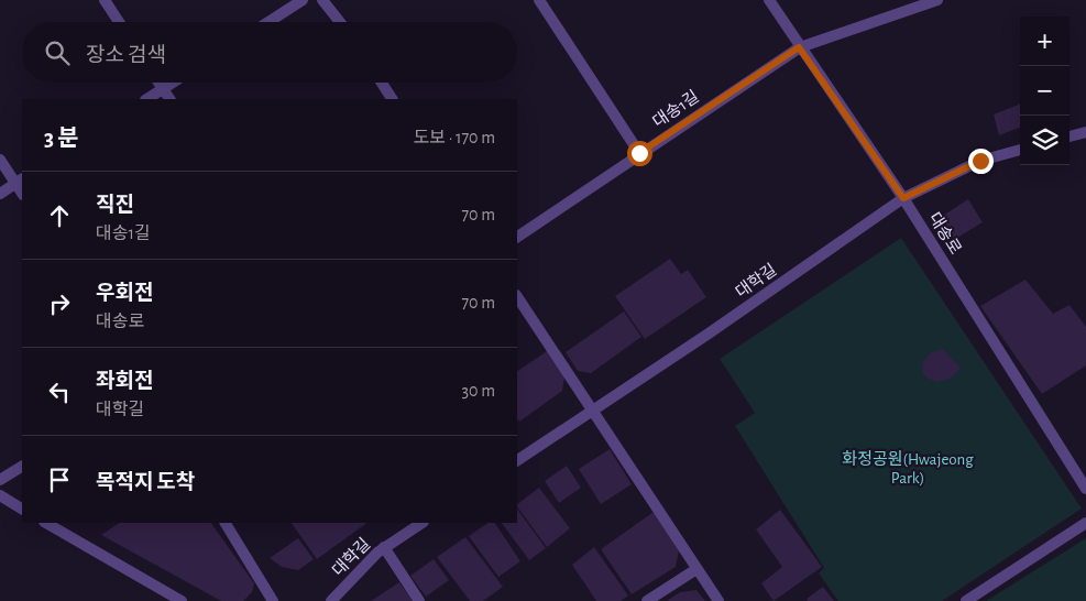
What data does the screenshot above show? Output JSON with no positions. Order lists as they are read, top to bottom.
{
  "streets": {
    "street": ["대송1길", "대송로", "대학길"]
  },
  "crossings": [
    ["대송1길", "대송로"],
    ["대송로", "대학길"]
  ],
  "parks": ["화정공원(Hwajeong Park)"],
  "page": {
    "map_buttons": ["+", "−"],
    "search": "장소 검색",
    "heading": ["3 분", "도보 · 170 m"],
    "list": [
      ["직진", "대송1길", "70 m"],
      ["우회전", "대송로", "70 m"],
      ["좌회전", "대학길", "30 m"],
      "목적지 도착"
    ]
  }
}
